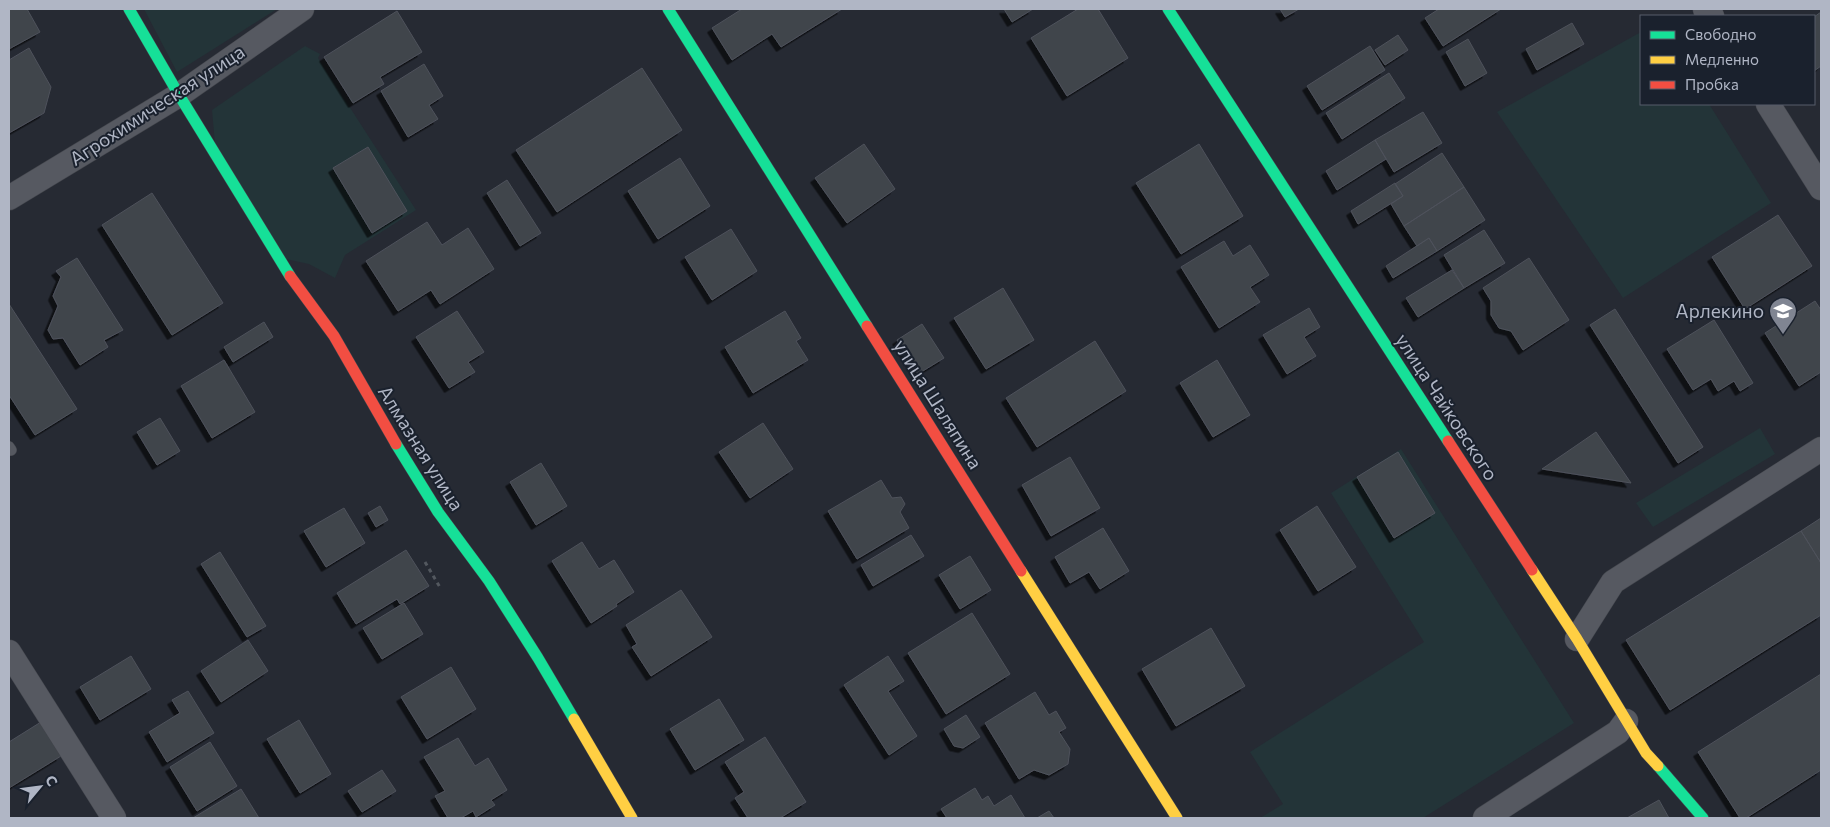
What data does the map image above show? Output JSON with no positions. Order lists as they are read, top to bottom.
{
  "streets": {
    "street": [
      "Агрохимическая улица",
      "улица Шаляпина",
      "улица Чайковского",
      "Алмазная улица"
    ]
  },
  "crossings": [
    ["Агрохимическая улица", "Алмазная улица"]
  ],
  "places": {
    "school or university": ["Арлекино"]
  },
  "legend": ["Свободно", "Медленно", "Пробка"],
  "north": "top right"
}
